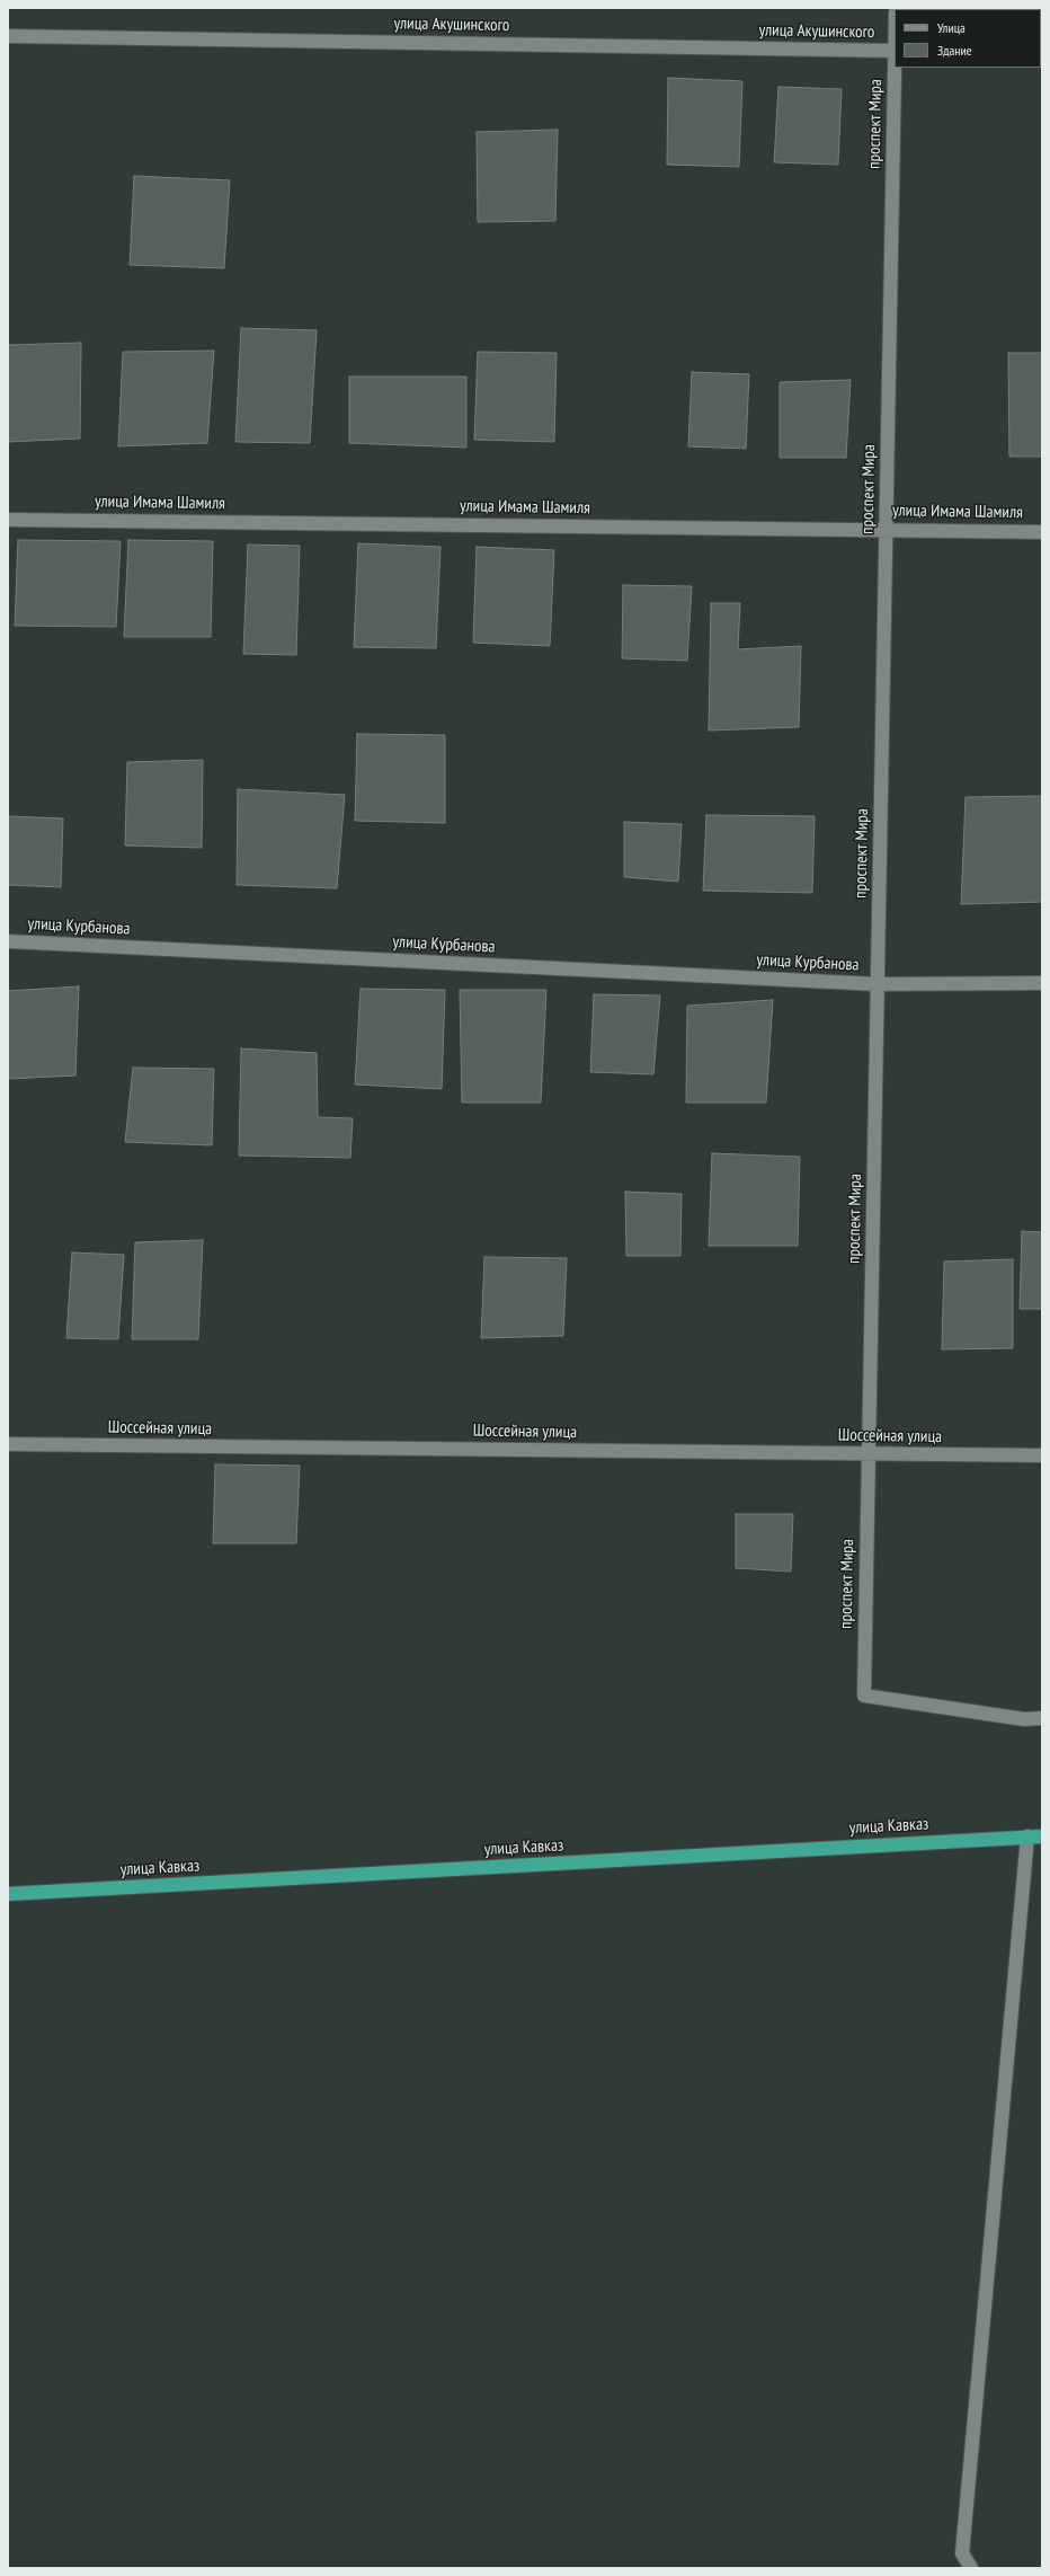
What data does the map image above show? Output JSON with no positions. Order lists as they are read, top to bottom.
{
  "streets": {
    "highway": ["улица Кавказ"],
    "street": [
      "улица Акушинского",
      "проспект Мира",
      "улица Имама Шамиля",
      "улица Курбанова",
      "Шоссейная улица"
    ]
  },
  "crossings": [
    ["проспект Мира", "улица Имама Шамиля"],
    ["проспект Мира", "улица Курбанова"],
    ["проспект Мира", "Шоссейная улица"]
  ],
  "legend": ["Улица", "Здание"]
}
